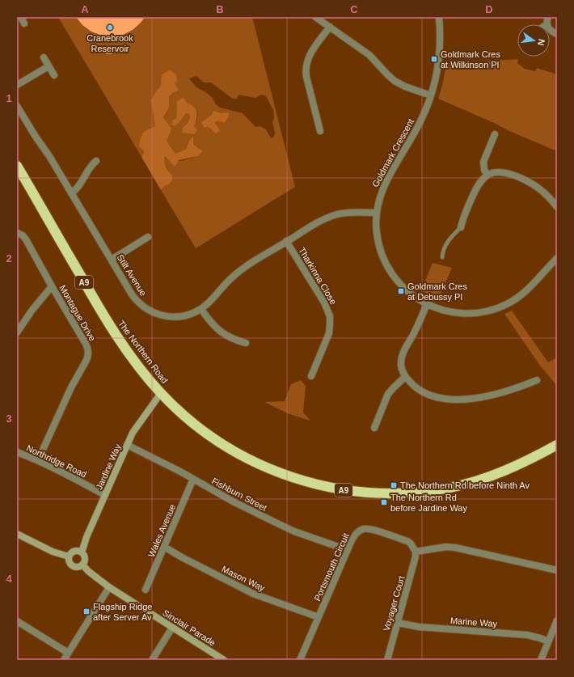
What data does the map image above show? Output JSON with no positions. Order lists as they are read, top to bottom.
{
  "streets": {
    "highway": ["A9", "The Northern Road"],
    "street": [
      "Goldmark Crescent",
      "Stilt Avenue",
      "Tharkinna Close",
      "Montague Drive",
      "Northridge Road",
      "Jardine Way",
      "Fishburn Street",
      "Wales Avenue",
      "Portsmouth Circuit",
      "Mason Way",
      "Voyager Court",
      "Marine Way",
      "Sinclair Parade"
    ]
  },
  "crossings": [
    ["Goldmark Crescent", "Stilt Avenue"],
    ["Stilt Avenue", "Tharkinna Close"],
    ["Montague Drive", "Northridge Road"],
    ["The Northern Road", "Jardine Way"],
    ["Northridge Road", "Jardine Way"],
    ["Jardine Way", "Fishburn Street"],
    ["Jardine Way", "Sinclair Parade"],
    ["Fishburn Street", "Wales Avenue"],
    ["Fishburn Street", "Portsmouth Circuit"],
    ["Wales Avenue", "Mason Way"],
    ["Portsmouth Circuit", "Mason Way"],
    ["Portsmouth Circuit", "Voyager Court"],
    ["Voyager Court", "Marine Way"]
  ],
  "places": {
    "other": ["Cranebrook Reservoir"],
    "transit": [
      "Goldmark Cres at Wilkinson Pl",
      "Goldmark Cres at Debussy Pl",
      "The Northern Rd before Ninth Av",
      "The Northern Rd before Jardine Way",
      "Flagship Ridge after Server Av"
    ]
  },
  "north": "right",
  "grid": {
    "columns": [
      "A",
      "B",
      "C",
      "D"
    ],
    "rows": [
      "1",
      "2",
      "3",
      "4"
    ]
  }
}
